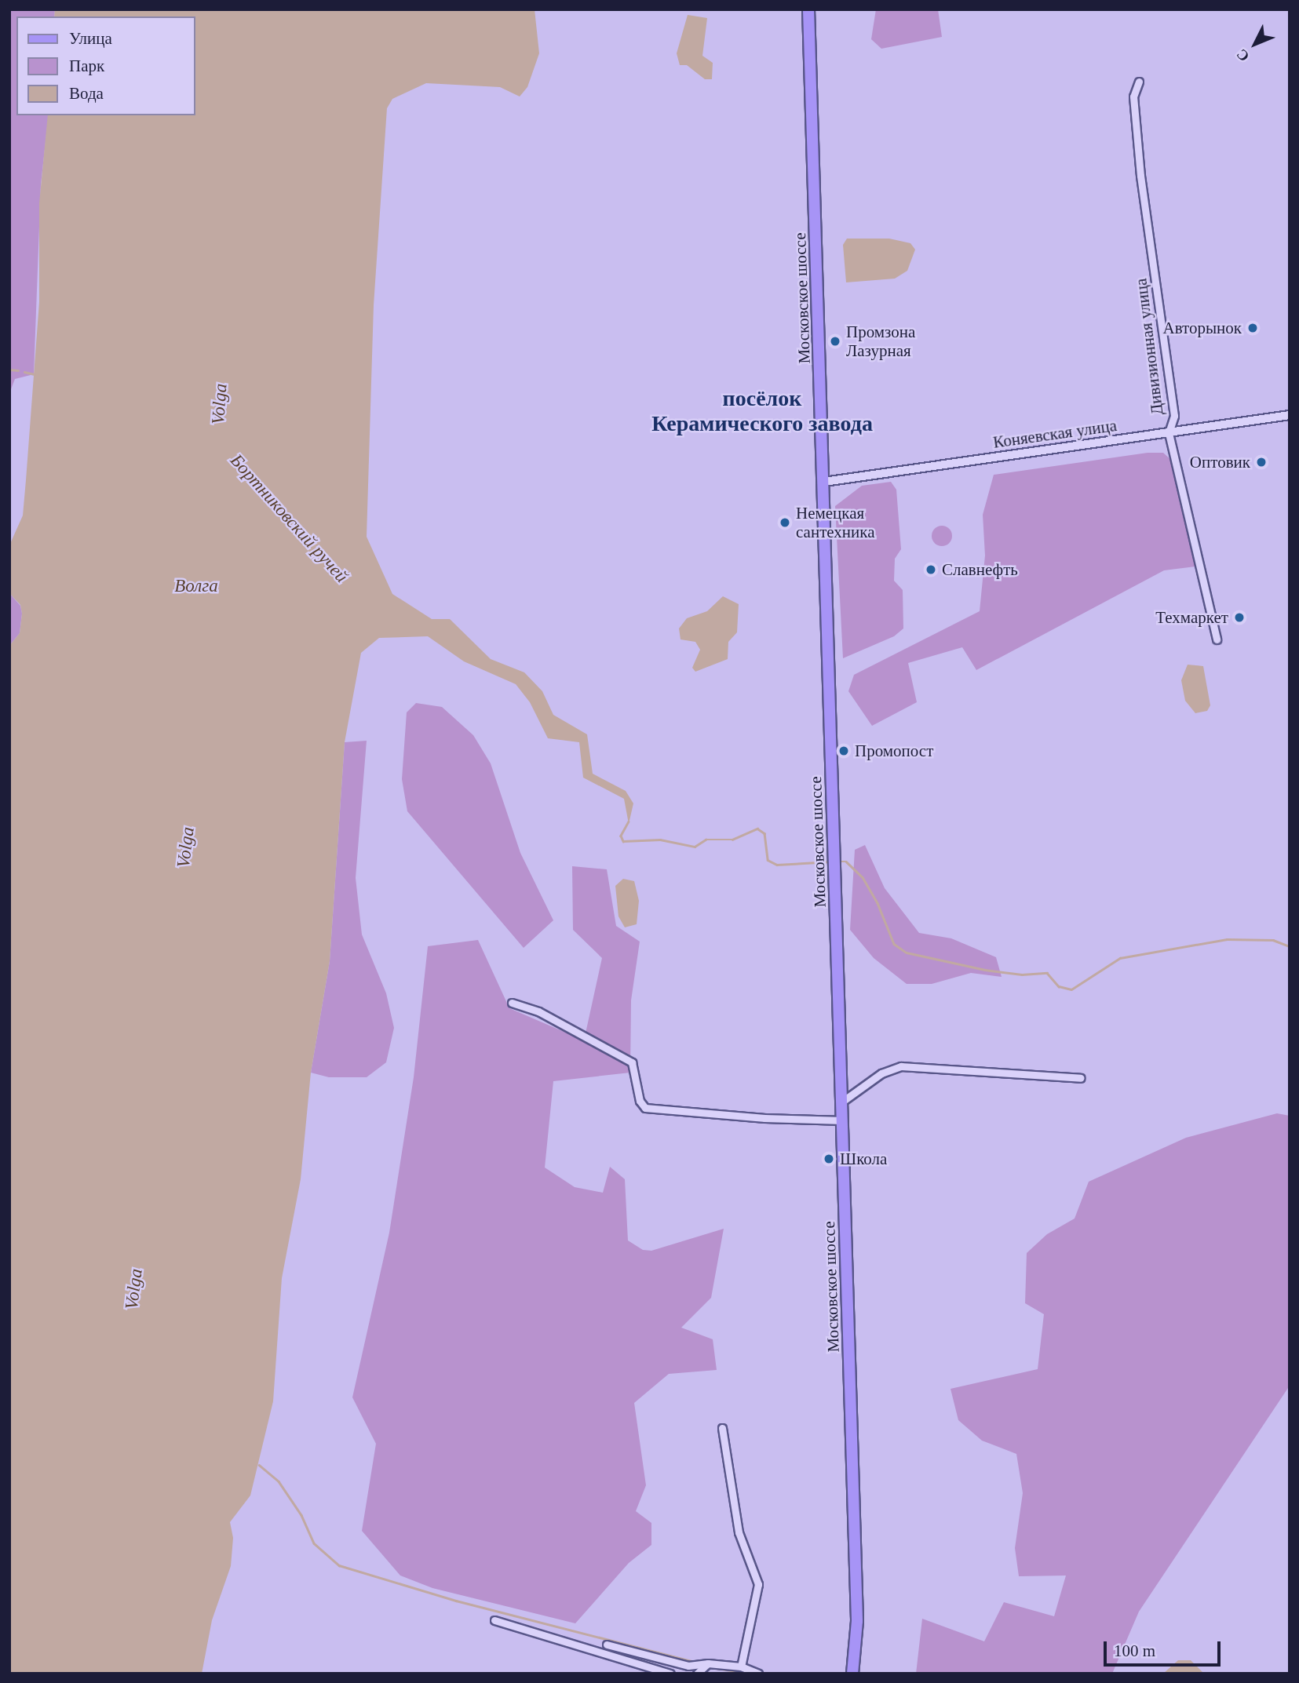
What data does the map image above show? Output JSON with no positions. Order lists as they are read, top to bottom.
{
  "streets": {
    "main road": ["Московское шоссе"],
    "street": ["Дивизионная улица", "Коняевская улица"]
  },
  "crossings": [
    ["Московское шоссе", "Коняевская улица"],
    ["Дивизионная улица", "Коняевская улица"]
  ],
  "districts": ["посёлок Керамического завода"],
  "water": ["Volga", "Бортниковский ручей", "Волга"],
  "places": [
    "Авторынок",
    "Промзона Лазурная",
    "Оптовик",
    "Немецкая сантехника",
    "Славнефть",
    "Техмаркет",
    "Промопост",
    "Школа"
  ],
  "legend": ["Улица", "Парк", "Вода"],
  "scale_bar": "100 m",
  "north": "bottom left"
}
